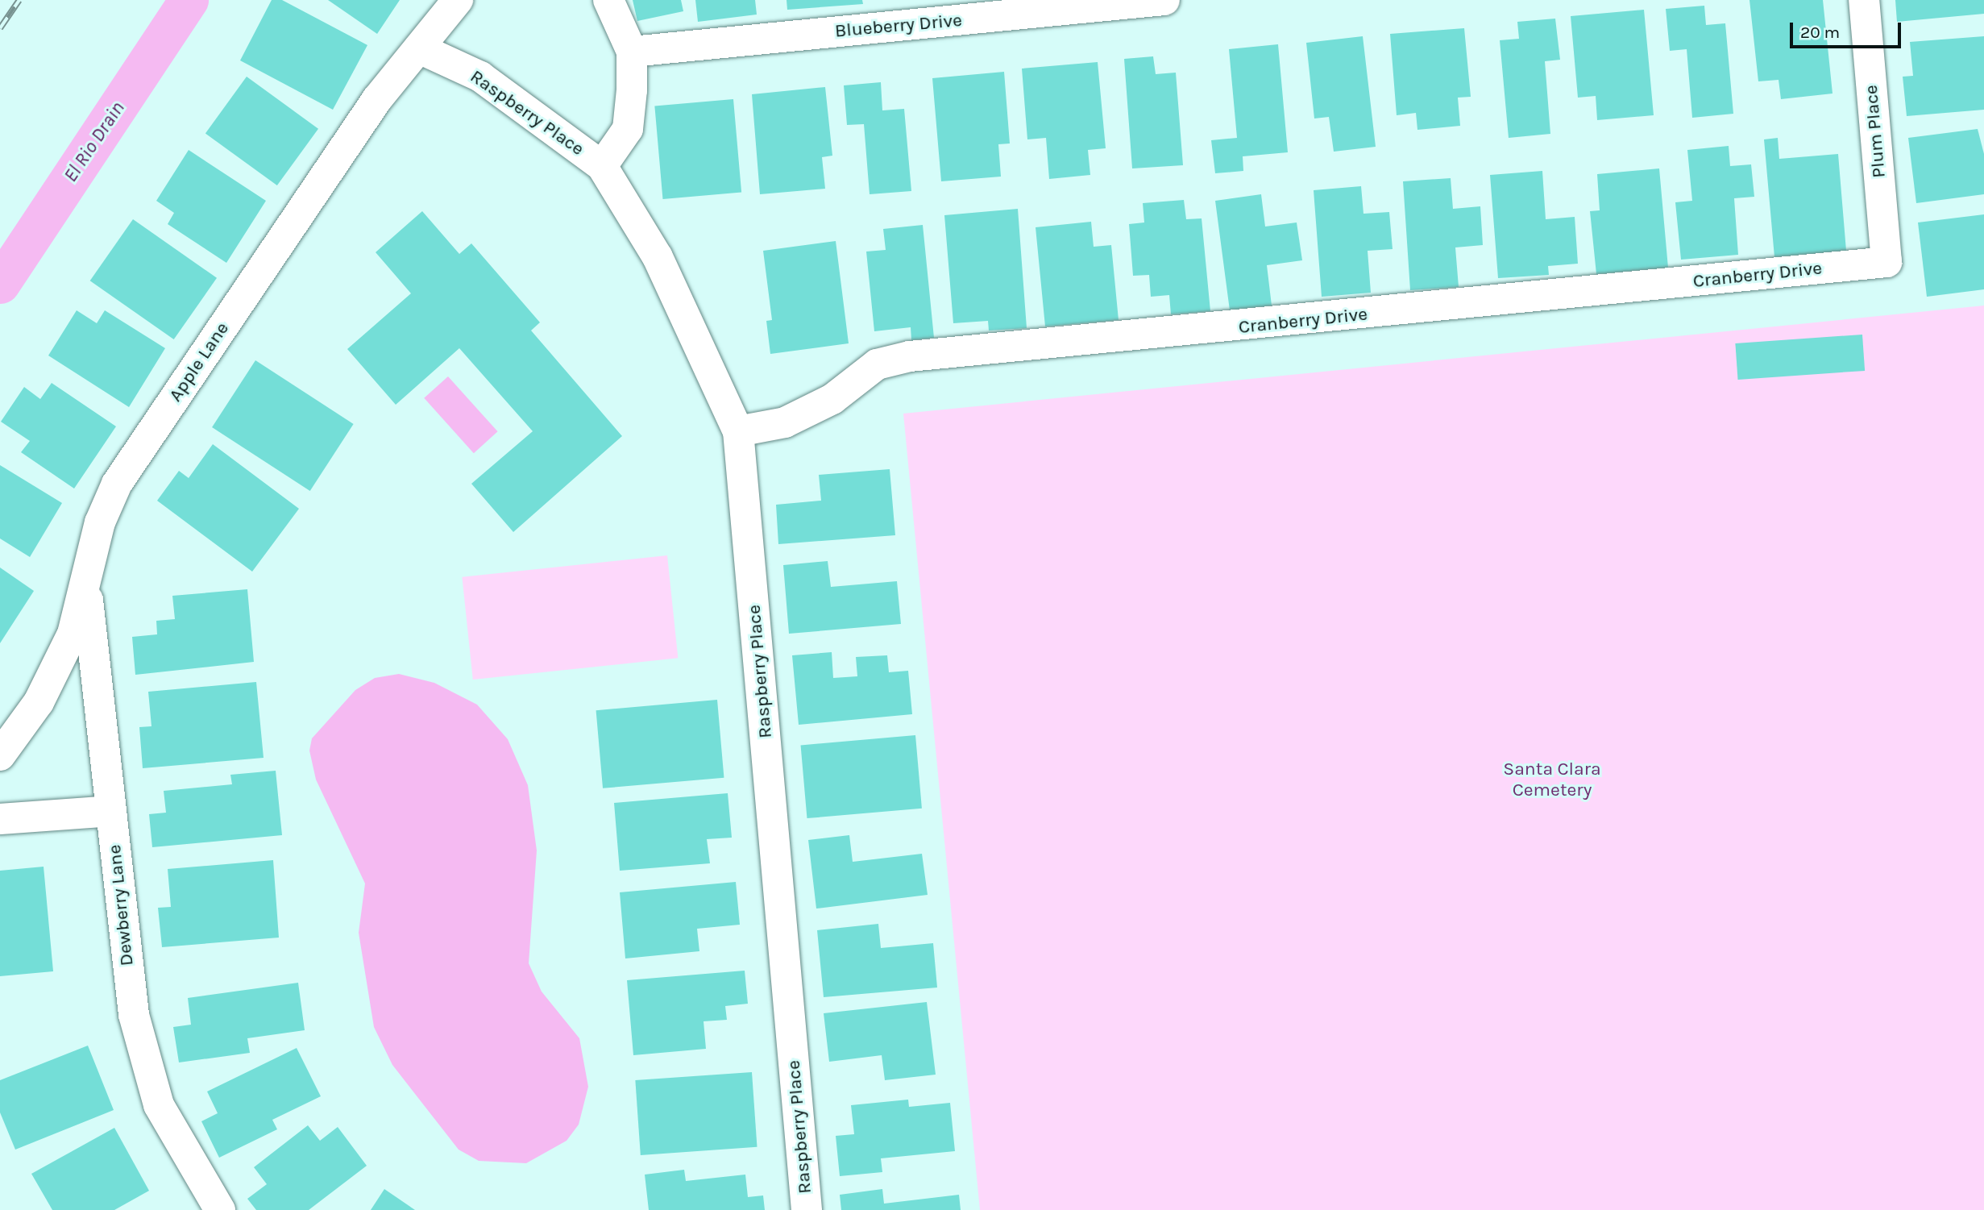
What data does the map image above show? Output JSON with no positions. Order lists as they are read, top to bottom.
{
  "streets": {
    "street": [
      "Blueberry Drive",
      "Raspberry Place",
      "Plum Place",
      "Cranberry Drive",
      "Apple Lane",
      "Dewberry Lane"
    ]
  },
  "crossings": [
    ["Blueberry Drive", "Raspberry Place"],
    ["Raspberry Place", "Cranberry Drive"],
    ["Raspberry Place", "Apple Lane"],
    ["Plum Place", "Cranberry Drive"],
    ["Apple Lane", "Dewberry Lane"]
  ],
  "water": ["El Rio Drain"],
  "parks": ["Santa Clara Cemetery"],
  "scale_bar": "20 m"
}
